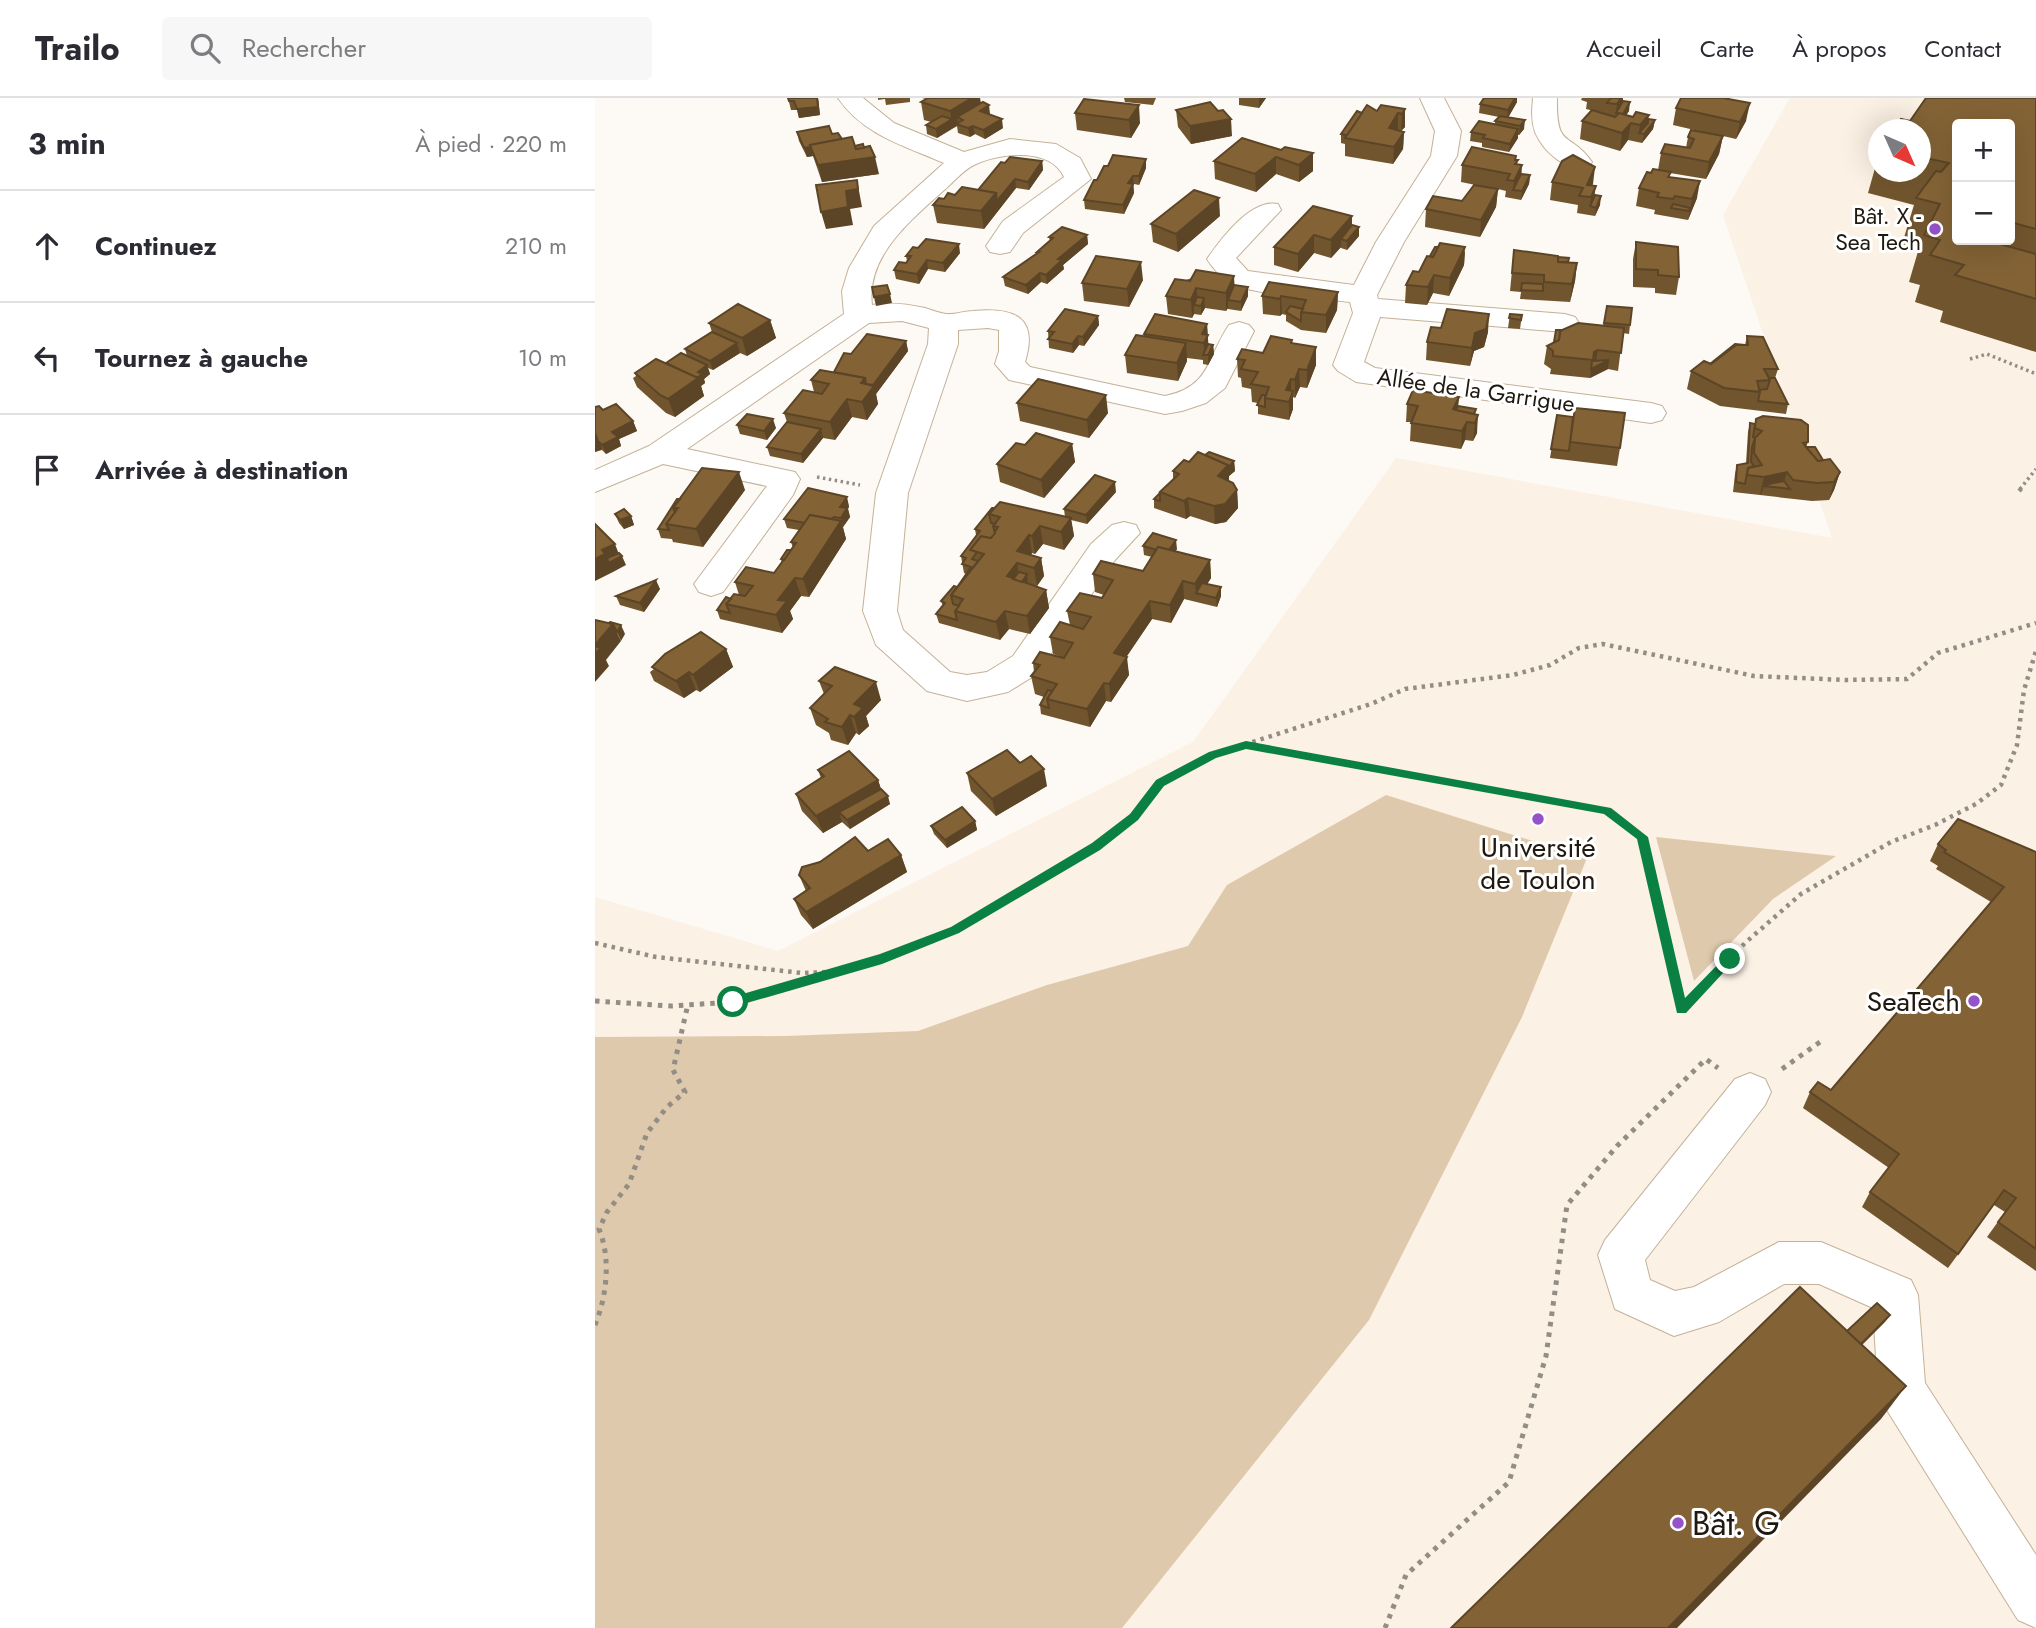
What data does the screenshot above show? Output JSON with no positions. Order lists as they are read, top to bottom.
{
  "streets": {
    "street": ["Allée de la Garrigue"]
  },
  "places": [
    "Bât. X - Sea Tech",
    "Université de Toulon",
    "SeaTech",
    "Bât. G"
  ],
  "north": "bottom right",
  "page": {
    "header": "Trailo",
    "search": "Rechercher",
    "nav": [
      "Accueil",
      "Carte",
      "À propos",
      "Contact"
    ],
    "heading": ["3 min", "À pied · 220 m"],
    "map_buttons": ["+", "−"],
    "list": [
      ["Continuez", "210 m"],
      ["Tournez à gauche", "10 m"],
      "Arrivée à destination"
    ]
  }
}
